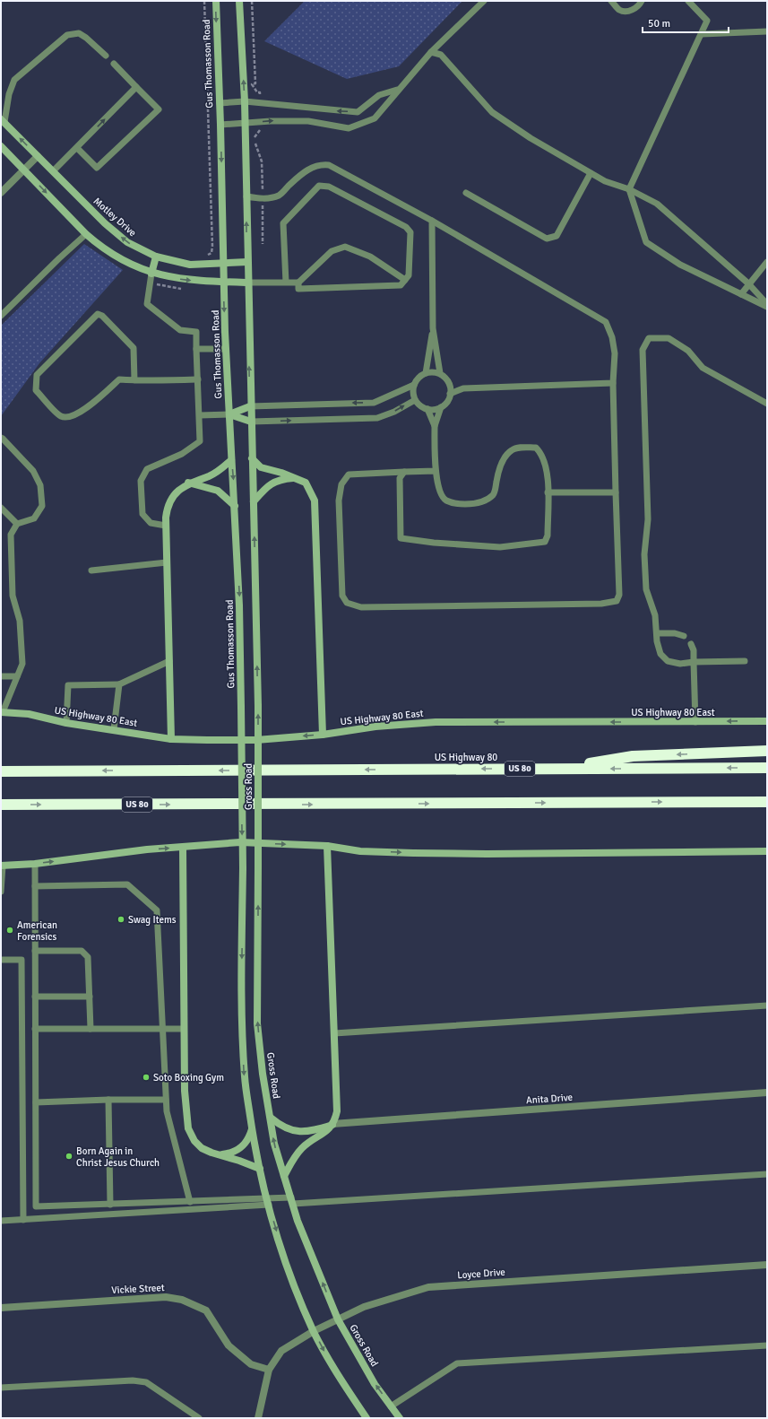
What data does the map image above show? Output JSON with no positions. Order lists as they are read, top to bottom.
{
  "streets": {
    "highway": ["US Highway 80", "US 80"],
    "main road": [
      "Gus Thomasson Road",
      "Motley Drive",
      "US Highway 80 East",
      "Gross Road"
    ],
    "street": ["Anita Drive", "Loyce Drive", "Vickie Street"]
  },
  "crossings": [
    ["Gus Thomasson Road", "Motley Drive"],
    ["Gus Thomasson Road", "Gross Road"],
    ["Gross Road", "Loyce Drive"],
    ["Loyce Drive", "Vickie Street"]
  ],
  "one_way": ["US Highway 80 East"],
  "places": [
    "Swag Items",
    "American Forensics",
    "Soto Boxing Gym",
    "Born Again in Christ Jesus Church"
  ],
  "scale_bar": "50 m"
}
